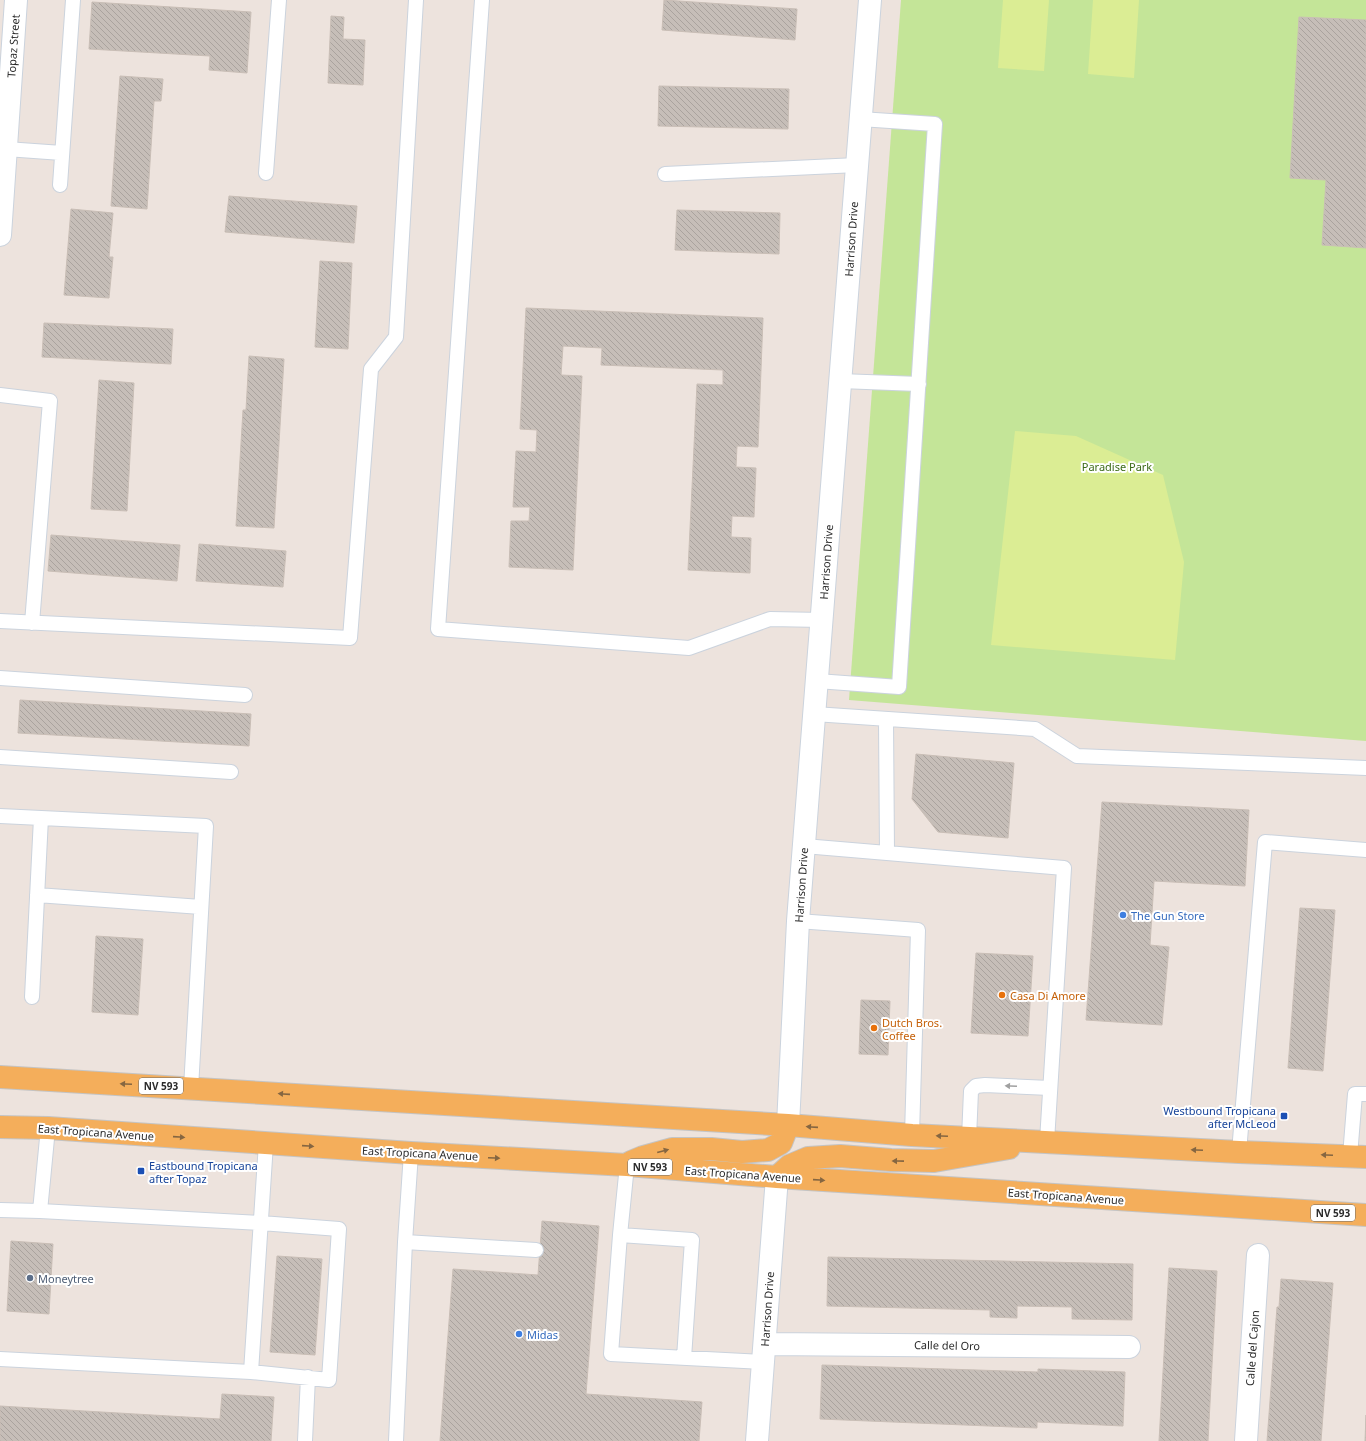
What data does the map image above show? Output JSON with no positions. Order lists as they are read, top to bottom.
{
  "streets": {
    "main road": ["NV 593", "East Tropicana Avenue"],
    "street": [
      "Topaz Street",
      "Harrison Drive",
      "Calle del Oro",
      "Calle del Cajon"
    ]
  },
  "crossings": [
    ["Harrison Drive", "NV 593"],
    ["Harrison Drive", "East Tropicana Avenue"],
    ["Harrison Drive", "Calle del Oro"]
  ],
  "parks": ["Paradise Park"],
  "places": {
    "other": [
      "The Gun Store",
      "Casa Di Amore",
      "Dutch Bros. Coffee",
      "Moneytree",
      "Midas"
    ],
    "transit": ["Westbound Tropicana after McLeod", "Eastbound Tropicana after Topaz"]
  }
}
